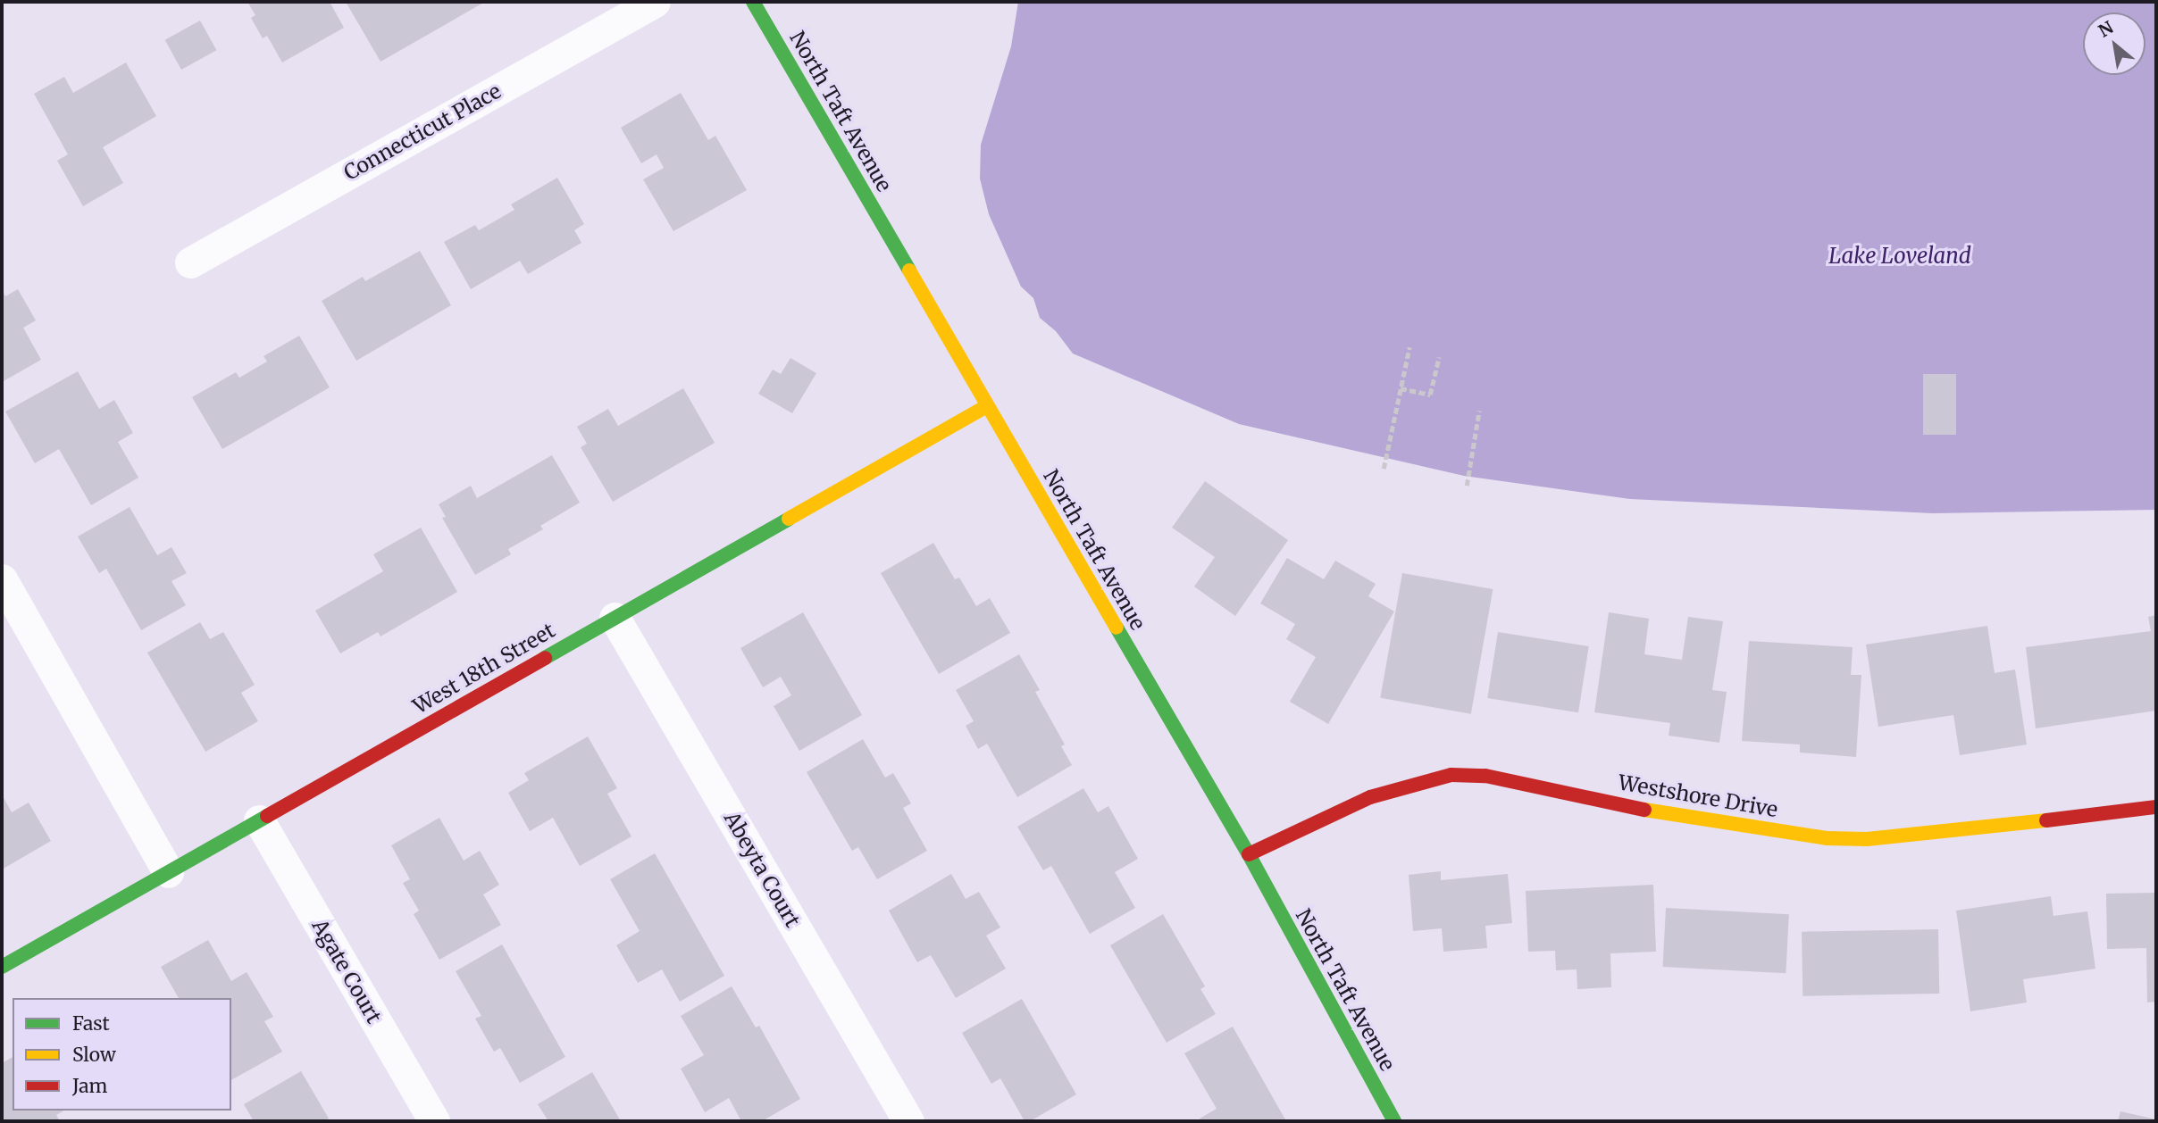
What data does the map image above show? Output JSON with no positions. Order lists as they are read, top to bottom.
{
  "streets": {
    "street": [
      "North Taft Avenue",
      "Connecticut Place",
      "West 18th Street",
      "Westshore Drive",
      "Abeyta Court",
      "Agate Court"
    ]
  },
  "crossings": [
    ["North Taft Avenue", "West 18th Street"],
    ["North Taft Avenue", "Westshore Drive"],
    ["West 18th Street", "Abeyta Court"],
    ["West 18th Street", "Agate Court"]
  ],
  "water": ["Lake Loveland"],
  "legend": ["Fast", "Slow", "Jam"],
  "north": "top left"
}
